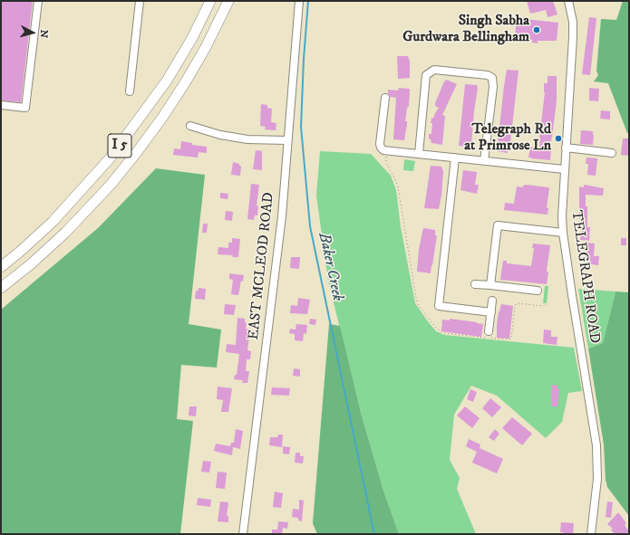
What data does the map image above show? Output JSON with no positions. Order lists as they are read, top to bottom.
{
  "streets": {
    "highway": ["I 5"],
    "street": ["EAST MCLEOD ROAD", "TELEGRAPH ROAD"]
  },
  "water": ["Baker Creek"],
  "places": ["Singh Sabha Gurdwara Bellingham", "Telegraph Rd at Primrose Ln"],
  "north": "right"
}
